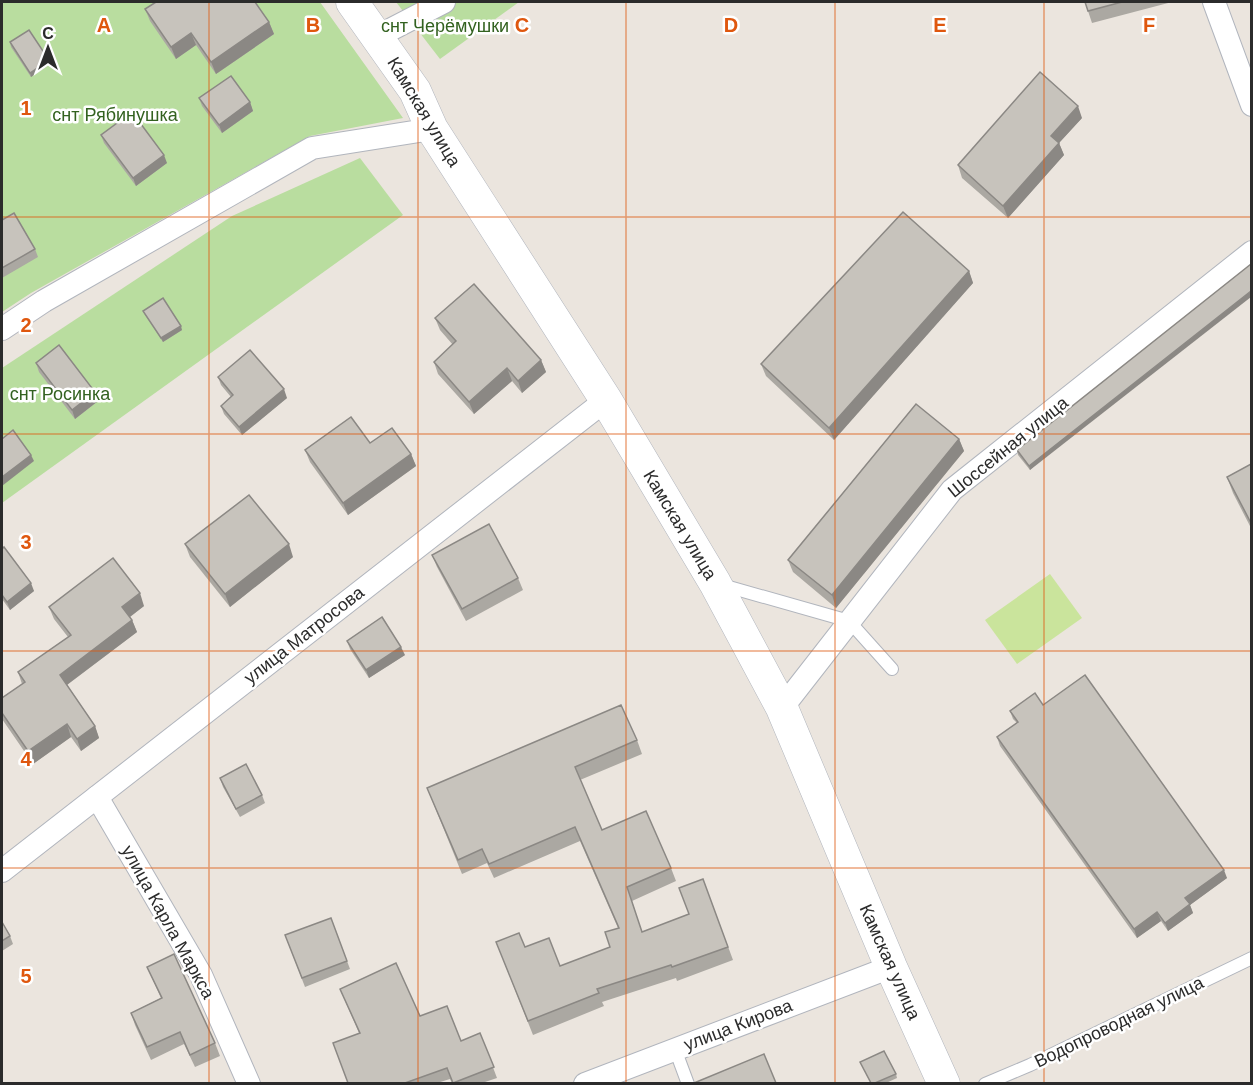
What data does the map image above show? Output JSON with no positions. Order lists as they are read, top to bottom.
{
  "streets": {
    "street": [
      "Камская улица",
      "Шоссейная улица",
      "улица Матросова",
      "улица Карла Маркса",
      "улица Кирова"
    ],
    "lane": ["Водопроводная улица"]
  },
  "crossings": [
    ["Камская улица", "Шоссейная улица"],
    ["Камская улица", "улица Матросова"],
    ["Камская улица", "улица Кирова"],
    ["улица Матросова", "улица Карла Маркса"]
  ],
  "parks": ["снт Черёмушки", "снт Рябинушка", "снт Росинка"],
  "north": "top",
  "grid": {
    "columns": [
      "A",
      "B",
      "C",
      "D",
      "E",
      "F"
    ],
    "rows": [
      "1",
      "2",
      "3",
      "4",
      "5"
    ]
  }
}
